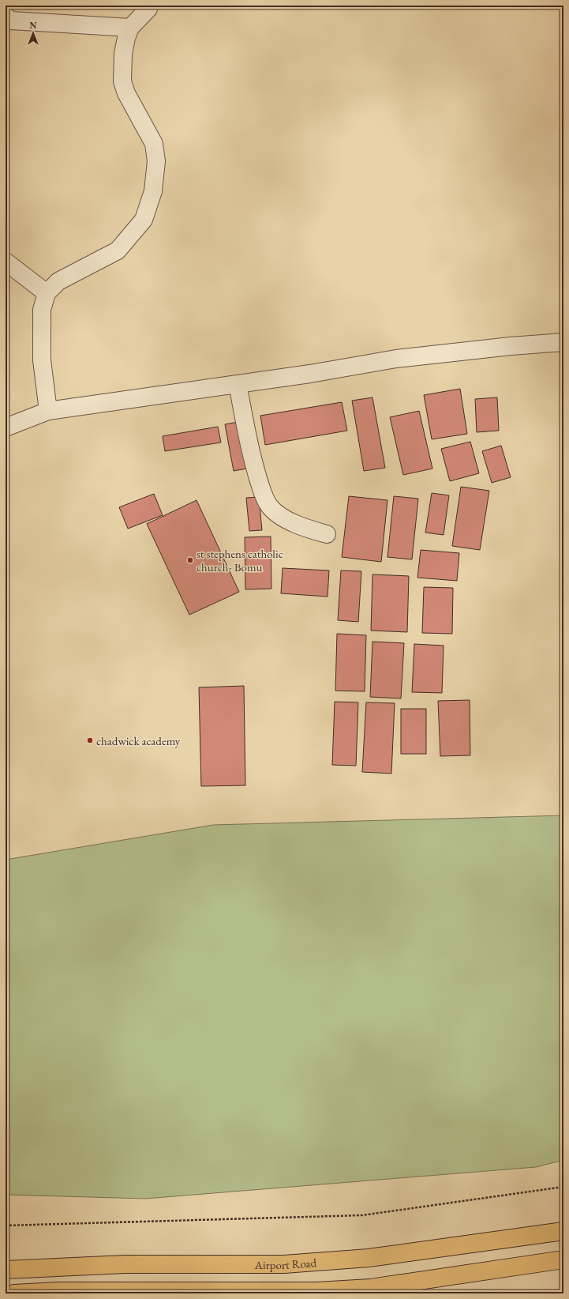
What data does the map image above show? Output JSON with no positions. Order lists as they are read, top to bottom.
{
  "streets": {
    "main road": ["Airport Road"]
  },
  "places": ["st stephens catholic church- Bomu", "chadwick academy"],
  "north": "top"
}
